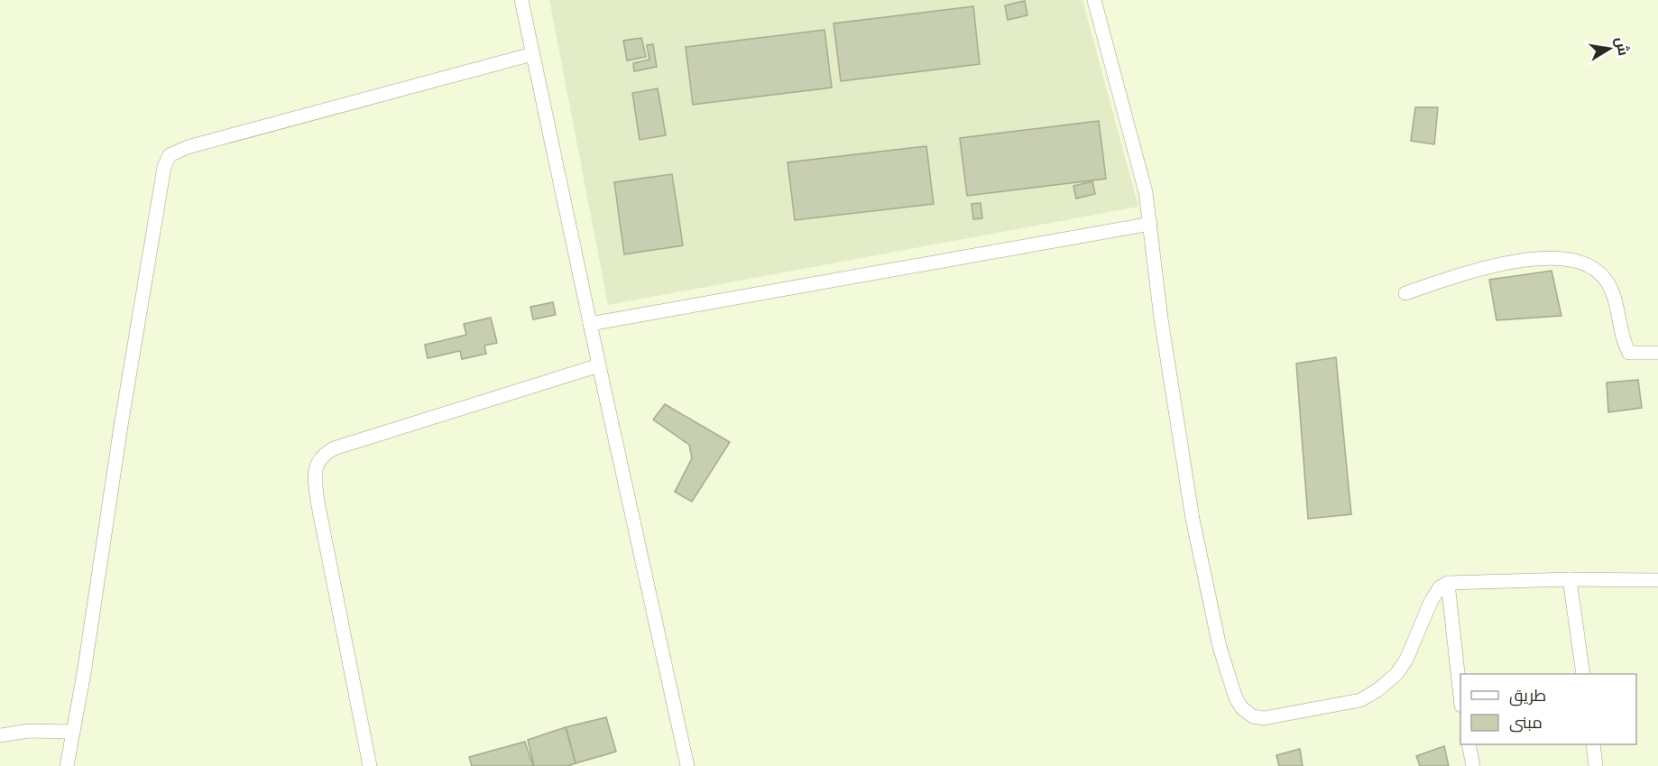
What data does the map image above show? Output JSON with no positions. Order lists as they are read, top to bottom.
{
  "legend": ["طريق", "مبنى"],
  "north": "right"
}
